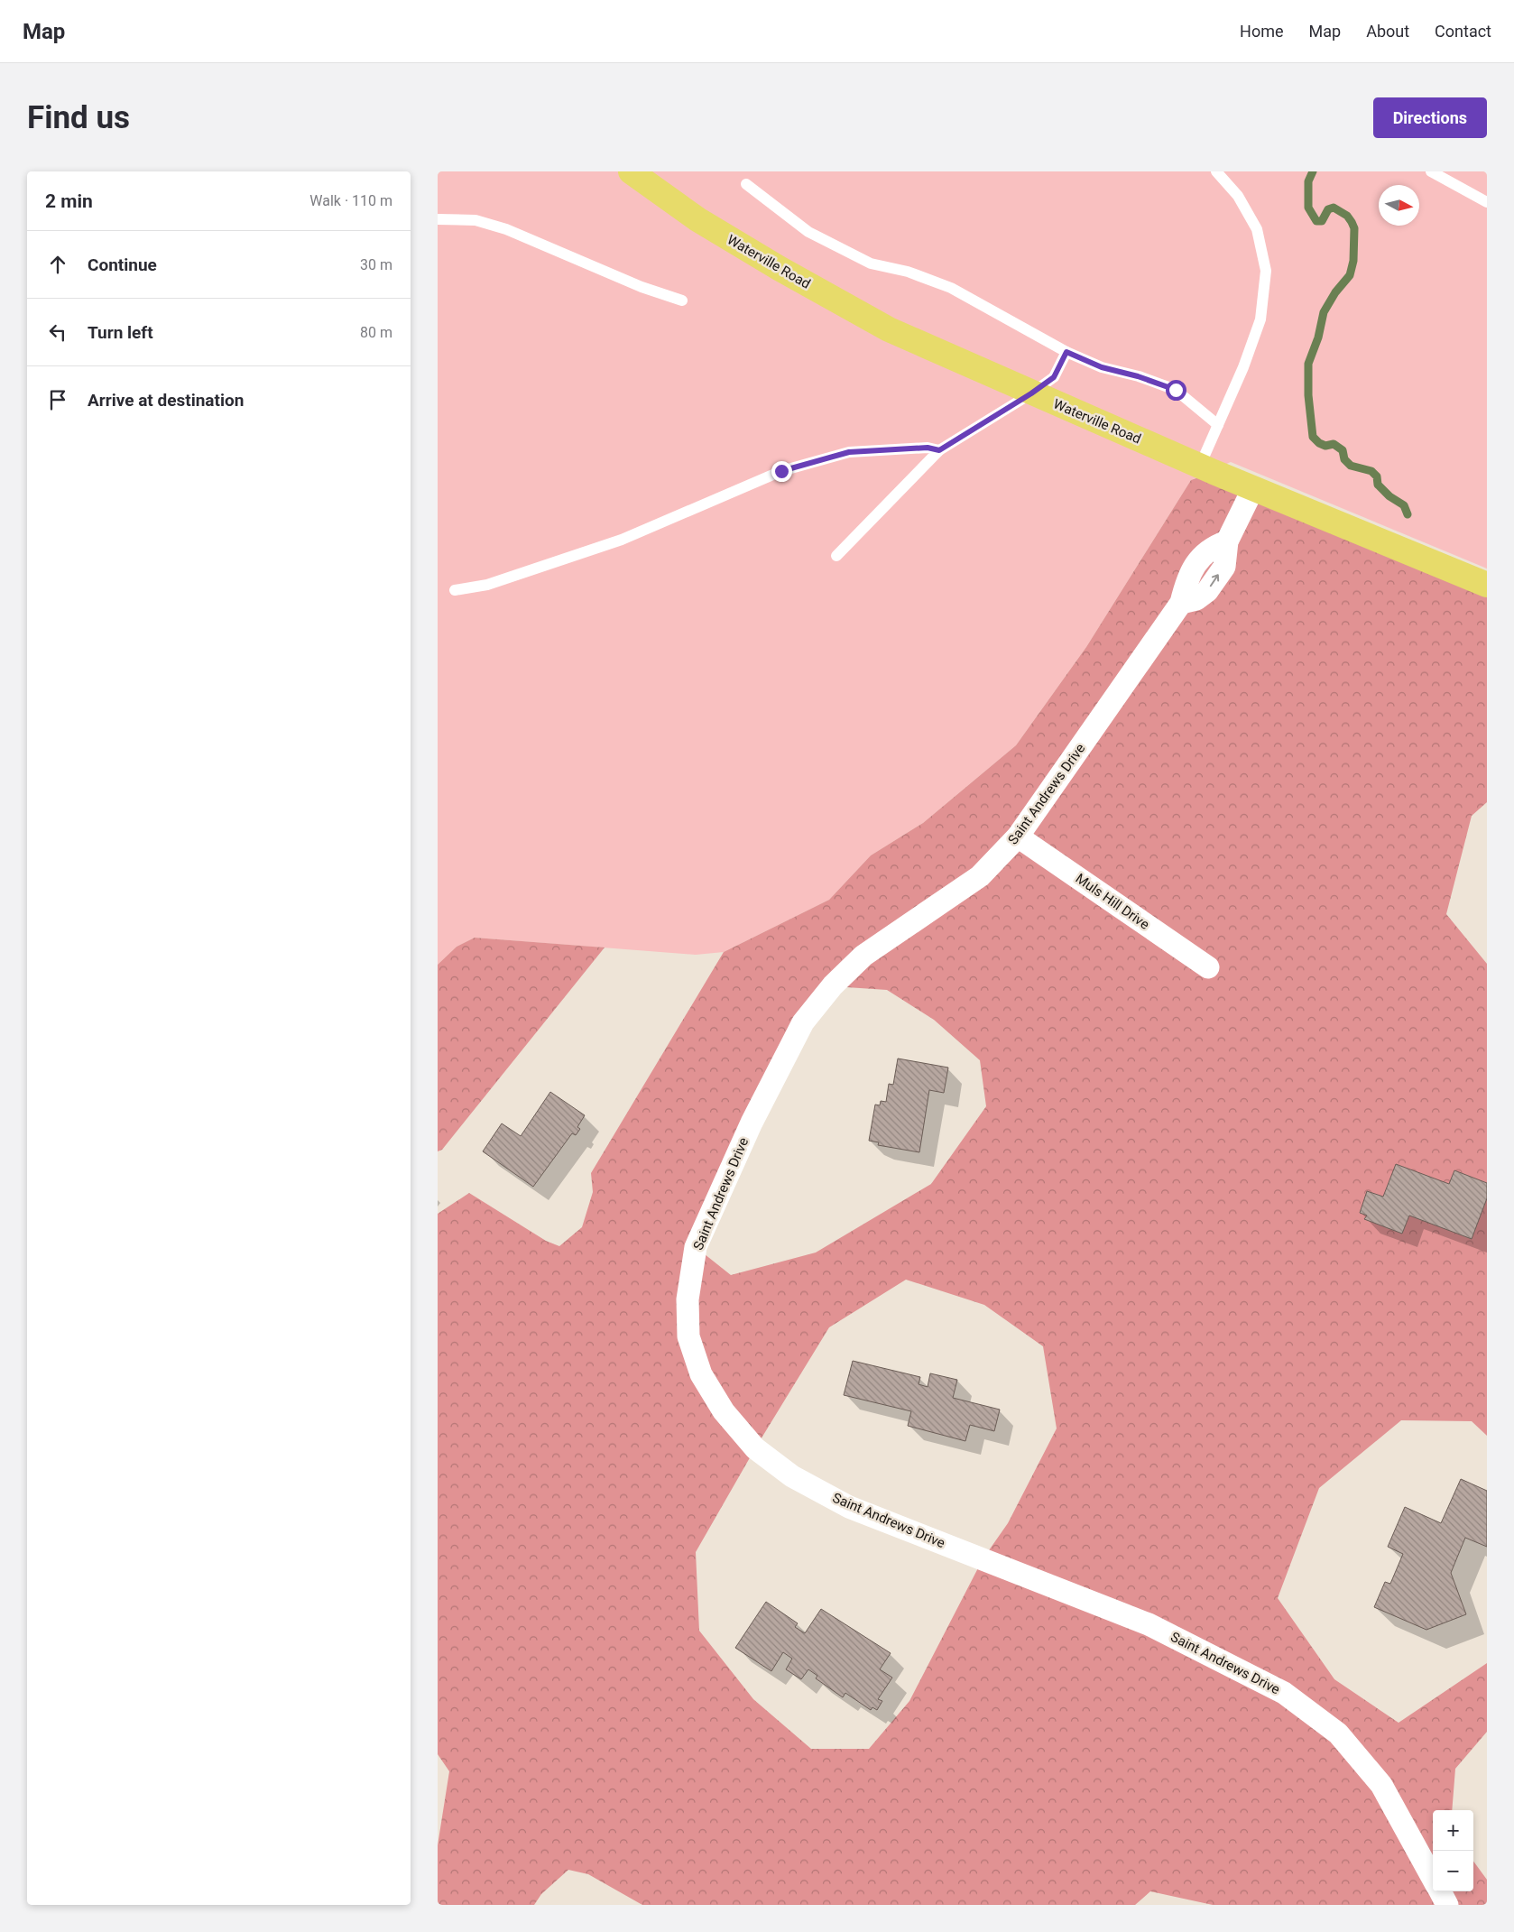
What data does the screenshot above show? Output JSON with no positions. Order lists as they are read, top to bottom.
{
  "streets": {
    "highway": ["Waterville Road"],
    "street": ["Saint Andrews Drive", "Muls Hill Drive"]
  },
  "crossings": [
    ["Waterville Road", "Saint Andrews Drive"],
    ["Saint Andrews Drive", "Muls Hill Drive"]
  ],
  "north": "right",
  "page": {
    "header": "Map",
    "nav": [
      "Home",
      "Map",
      "About",
      "Contact"
    ],
    "buttons": "Directions",
    "title": "Find us",
    "heading": ["2 min", "Walk · 110 m"],
    "list": [
      ["Continue", "30 m"],
      ["Turn left", "80 m"],
      "Arrive at destination"
    ],
    "map_buttons": ["+", "−"]
  }
}
